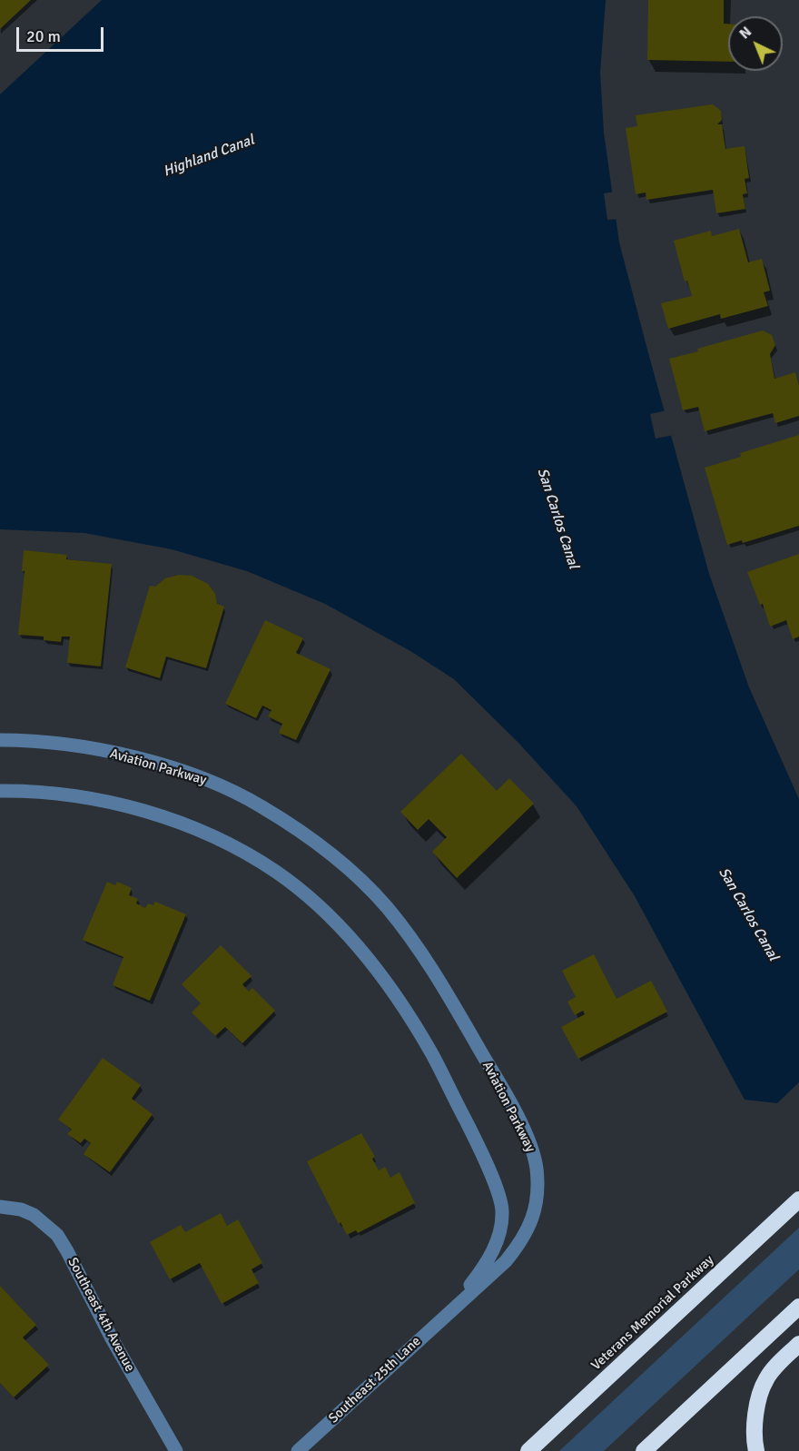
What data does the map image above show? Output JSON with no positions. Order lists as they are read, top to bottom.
{
  "streets": {
    "highway": ["Veterans Memorial Parkway"],
    "street": ["Aviation Parkway", "Southeast 4th Avenue", "Southeast 25th Lane"]
  },
  "crossings": [
    ["Aviation Parkway", "Southeast 25th Lane"]
  ],
  "water": ["Highland Canal", "San Carlos Canal"],
  "scale_bar": "20 m",
  "north": "top left"
}
